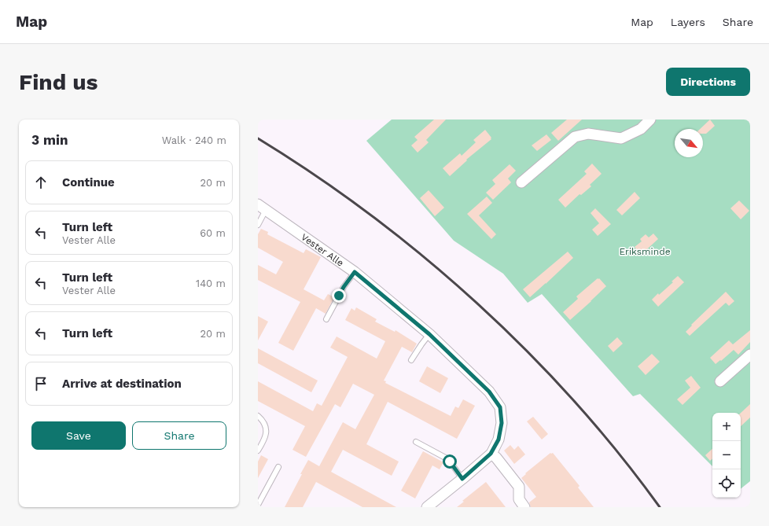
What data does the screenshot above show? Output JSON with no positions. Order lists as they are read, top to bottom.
{
  "streets": {
    "street": ["Vester Alle"]
  },
  "parks": ["Eriksminde"],
  "north": "bottom right",
  "page": {
    "header": "Map",
    "nav": ["Map", "Layers", "Share"],
    "buttons": [
      "Directions",
      ["Save", "Share"]
    ],
    "title": "Find us",
    "heading": ["3 min", "Walk · 240 m"],
    "list": [
      ["Continue", "20 m"],
      ["Turn left", "Vester Alle", "60 m"],
      ["Turn left", "Vester Alle", "140 m"],
      ["Turn left", "20 m"],
      "Arrive at destination"
    ],
    "map_buttons": ["+", "−"]
  }
}
